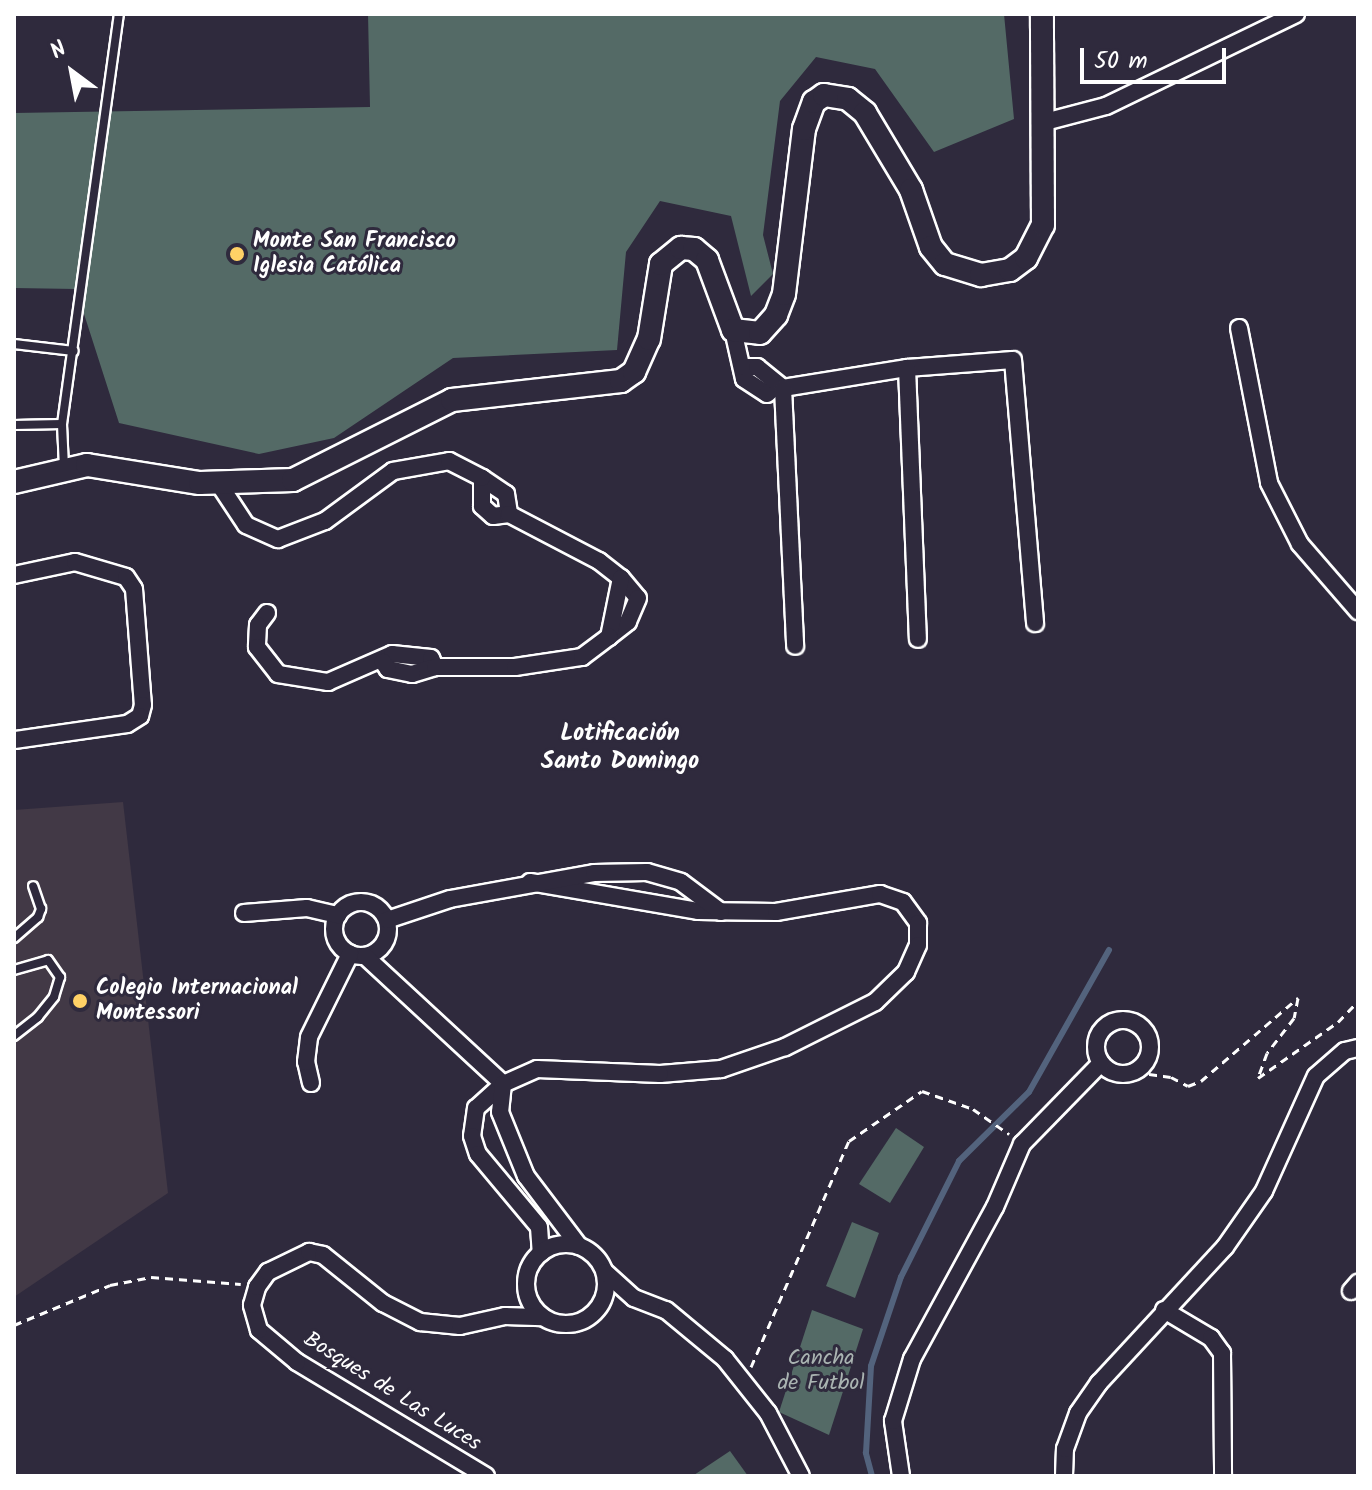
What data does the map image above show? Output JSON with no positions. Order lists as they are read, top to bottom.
{
  "streets": {
    "street": ["Bosques de Las Luces"]
  },
  "districts": ["Lotificación Santo Domingo"],
  "parks": ["Cancha de Futbol"],
  "places": ["Monte San Francisco Iglesia Católica", "Colegio Internacional Montessori"],
  "scale_bar": "50 m",
  "north": "top left"
}
